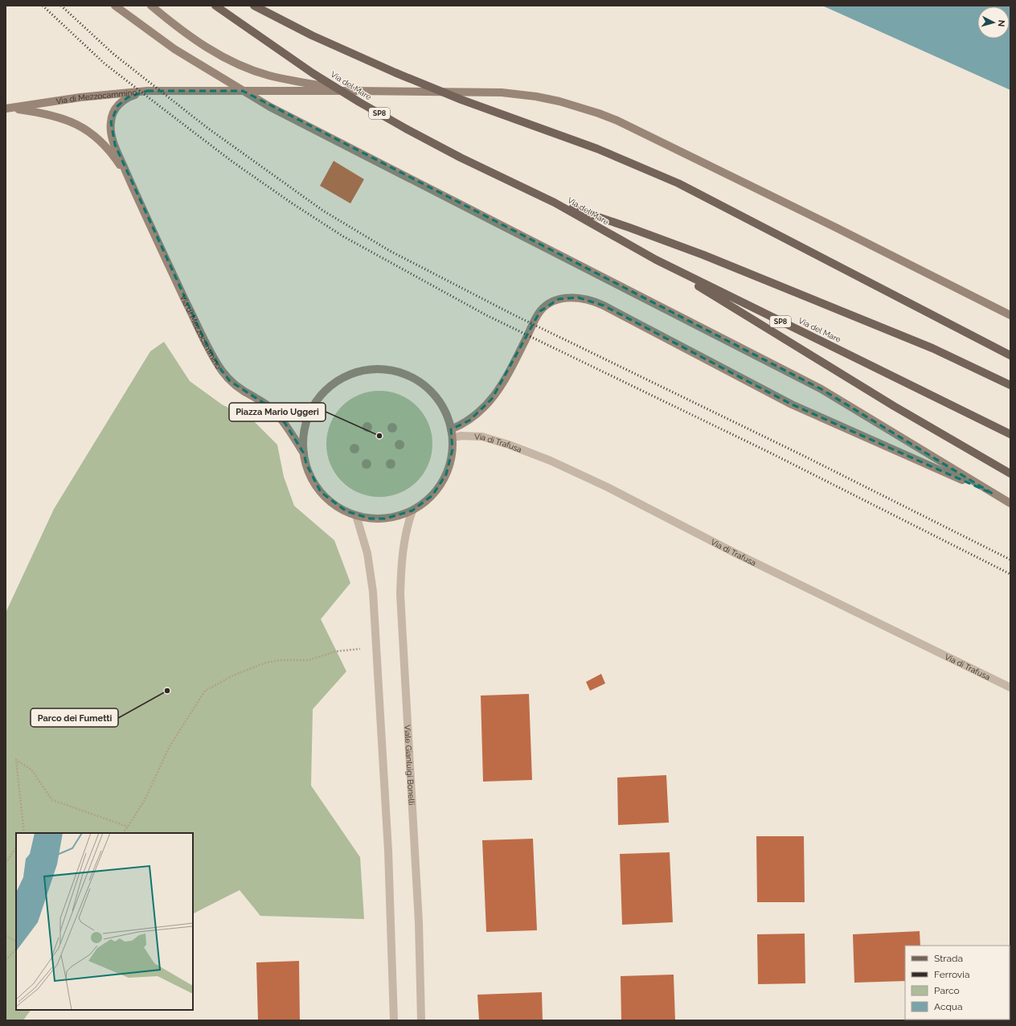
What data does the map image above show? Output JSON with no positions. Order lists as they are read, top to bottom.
{
  "streets": {
    "main road": ["Via del Mare", "Via di Mezzocammino", "SP8"],
    "street": ["Via di Trafusa", "Viale Gianluigi Bonelli"]
  },
  "places": ["Piazza Mario Uggeri", "Parco dei Fumetti"],
  "legend": [
    "Strada",
    "Ferrovia",
    "Parco",
    "Acqua"
  ],
  "north": "right"
}
